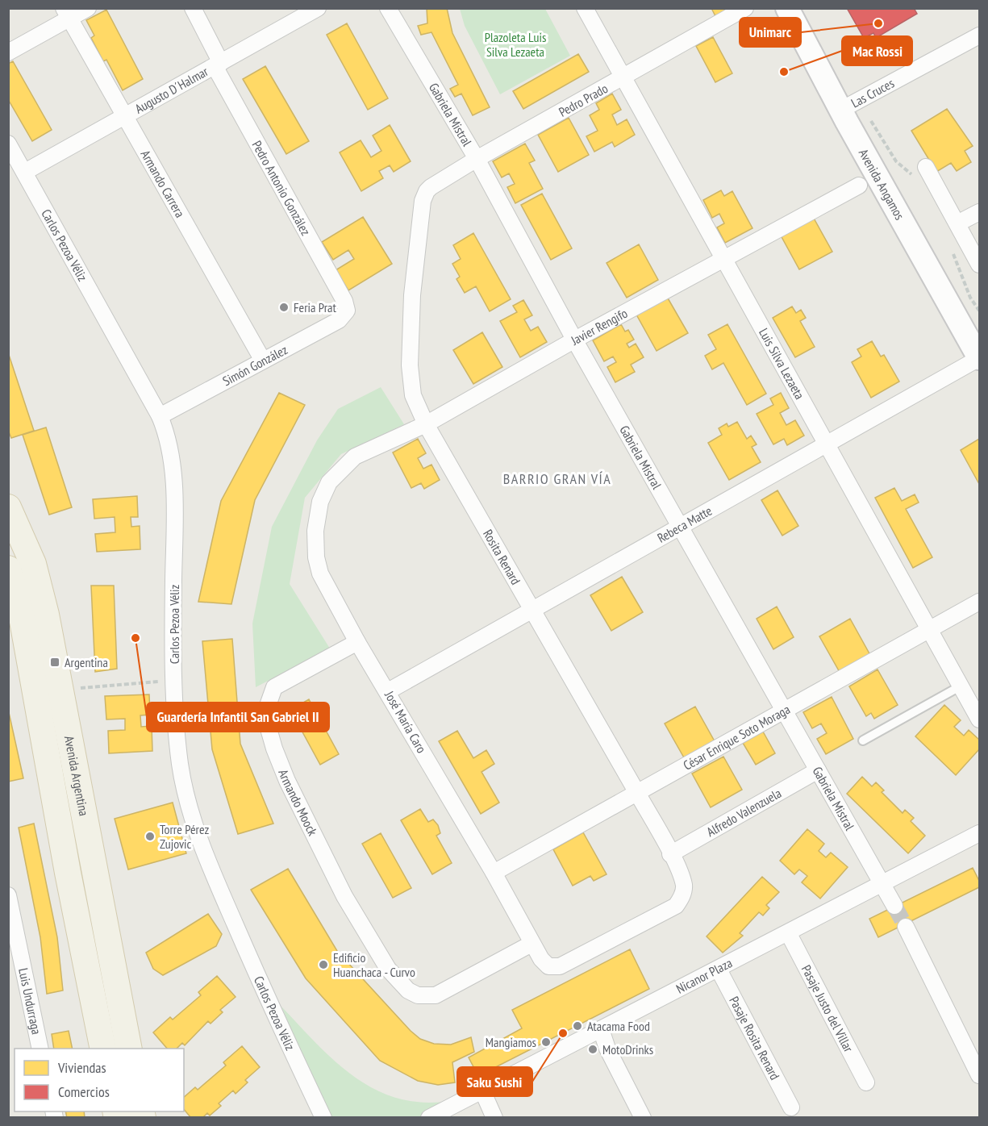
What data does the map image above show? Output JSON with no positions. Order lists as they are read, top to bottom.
{
  "streets": {
    "main road": ["Avenida Angamos", "Avenida Argentina"],
    "street": [
      "Augusto D´Halmar",
      "Las Cruces",
      "Pedro Prado",
      "Gabriela Mistral",
      "Armando Carrera",
      "Pedro Antonio González",
      "Carlos Pezoa Véliz",
      "Javier Rengifo",
      "Luis Silva Lezaeta",
      "Simón González",
      "Rebeca Matte",
      "Rosita Renard",
      "José María Caro",
      "César Enrique Soto Moraga",
      "Armando Moock",
      "Alfredo Valenzuela",
      "Nicanor Plaza",
      "Luis Undurraga",
      "Pasaje Justo del Villar",
      "Pasaje Rosita Renard"
    ]
  },
  "crossings": [
    ["Augusto D´Halmar", "Armando Carrera"],
    ["Augusto D´Halmar", "Pedro Antonio González"],
    ["Augusto D´Halmar", "Carlos Pezoa Véliz"],
    ["Las Cruces", "Avenida Angamos"],
    ["Pedro Prado", "Gabriela Mistral"],
    ["Pedro Prado", "Luis Silva Lezaeta"],
    ["Pedro Prado", "Rosita Renard"],
    ["Gabriela Mistral", "Javier Rengifo"],
    ["Gabriela Mistral", "Rebeca Matte"],
    ["Gabriela Mistral", "César Enrique Soto Moraga"],
    ["Gabriela Mistral", "Alfredo Valenzuela"],
    ["Gabriela Mistral", "Nicanor Plaza"],
    ["Avenida Angamos", "Rebeca Matte"],
    ["Armando Carrera", "Simón González"],
    ["Pedro Antonio González", "Simón González"],
    ["Carlos Pezoa Véliz", "Simón González"],
    ["Javier Rengifo", "Luis Silva Lezaeta"],
    ["Javier Rengifo", "Rosita Renard"],
    ["Javier Rengifo", "José María Caro"],
    ["Luis Silva Lezaeta", "Rebeca Matte"],
    ["Luis Silva Lezaeta", "César Enrique Soto Moraga"],
    ["Rebeca Matte", "Rosita Renard"],
    ["Rebeca Matte", "José María Caro"],
    ["Rosita Renard", "José María Caro"],
    ["Rosita Renard", "César Enrique Soto Moraga"],
    ["Rosita Renard", "Alfredo Valenzuela"],
    ["José María Caro", "César Enrique Soto Moraga"],
    ["José María Caro", "Armando Moock"],
    ["Nicanor Plaza", "Pasaje Justo del Villar"],
    ["Nicanor Plaza", "Pasaje Rosita Renard"]
  ],
  "districts": ["BARRIO GRAN VÍA"],
  "parks": ["Plazoleta Luis Silva Lezaeta"],
  "places": {
    "other": [
      "Unimarc",
      "Mac Rossi",
      "Feria Prat",
      "Guardería Infantil San Gabriel II",
      "Torre Pérez Zujovic",
      "Edificio Huanchaca - Curvo",
      "Atacama Food",
      "Saku Sushi",
      "Mangiamos",
      "MotoDrinks"
    ],
    "transit": ["Argentina"]
  },
  "legend": ["Viviendas", "Comercios"]
}
